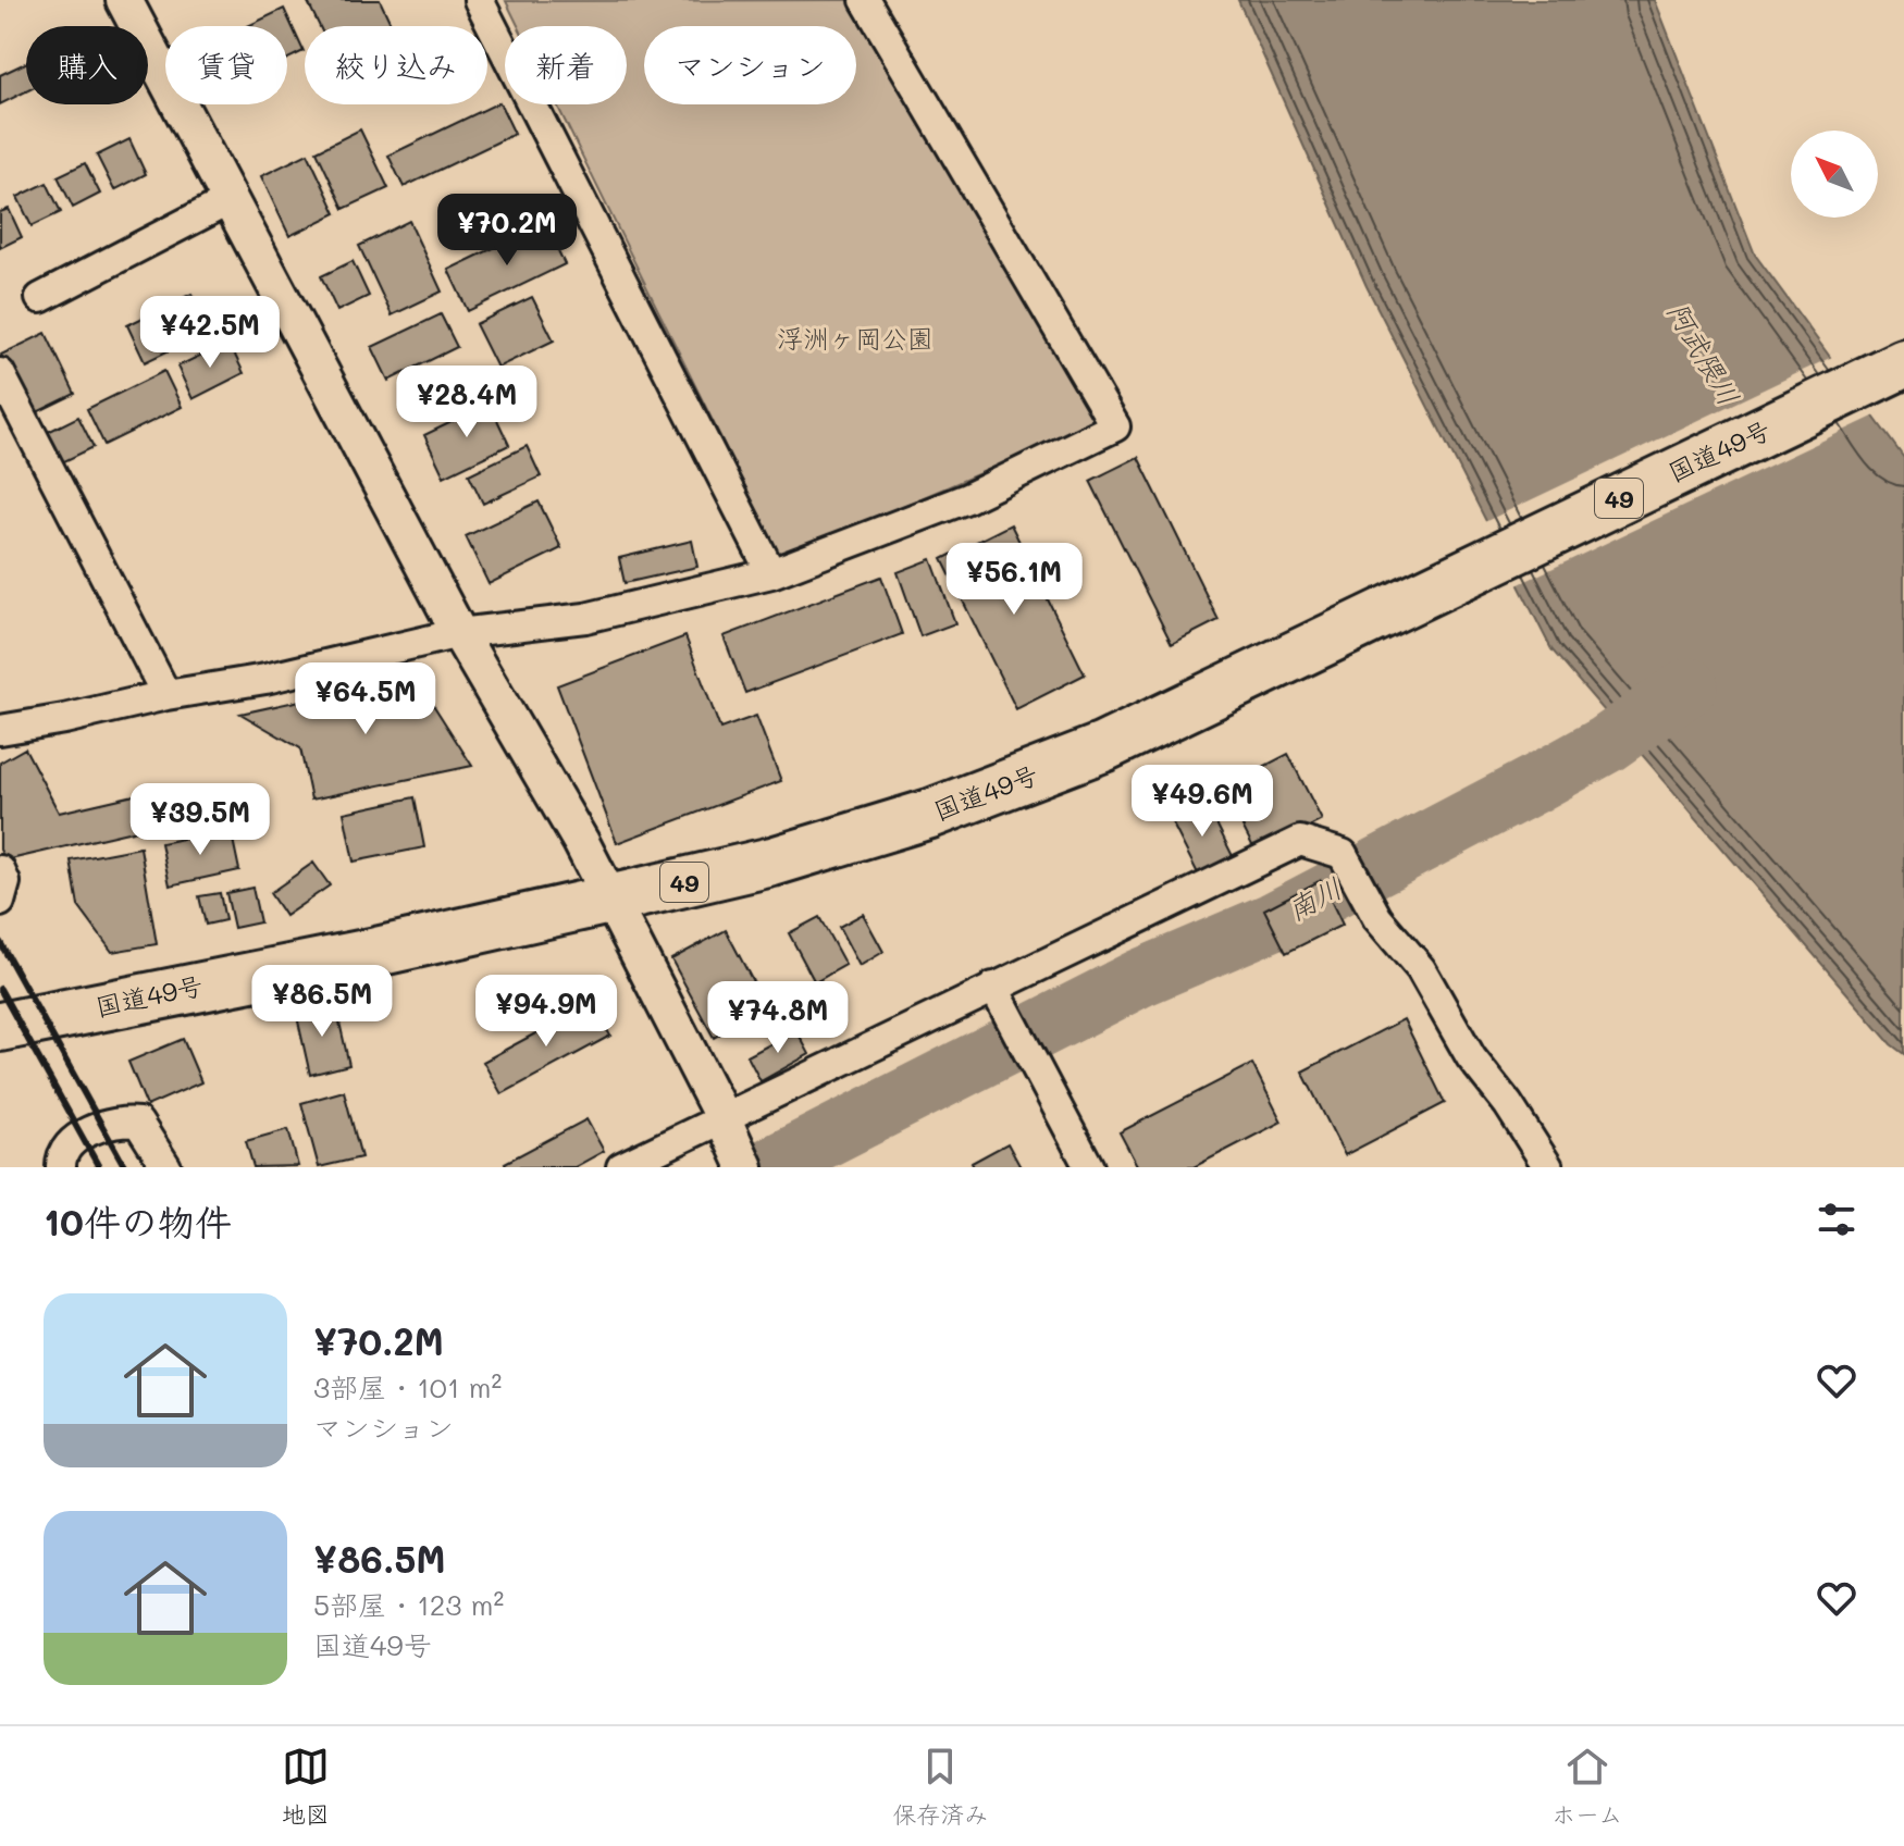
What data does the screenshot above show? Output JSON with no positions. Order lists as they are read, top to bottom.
{
  "streets": {
    "highway": ["国道49号", "49"]
  },
  "water": ["阿武隈川", "南川"],
  "parks": ["浮洲ヶ岡公園"],
  "north": "top left",
  "page": {
    "chip": [
      "購入",
      "賃貸",
      "絞り込み",
      "新着",
      "マンション"
    ],
    "price": [
      "¥70.2M",
      "¥42.5M",
      "¥28.4M",
      "¥56.1M",
      "¥64.5M",
      "¥49.6M",
      "¥39.5M",
      "¥86.5M",
      "¥94.9M",
      "¥74.8M"
    ],
    "heading": "10件の物件",
    "list": [
      {
        "name": "¥70.2M",
        "note": "3部屋 · 101 m² · マンション"
      },
      {
        "name": "¥86.5M",
        "note": "5部屋 · 123 m² · 国道49号"
      }
    ],
    "tabs": ["地図", "保存済み", "ホーム"]
  }
}
